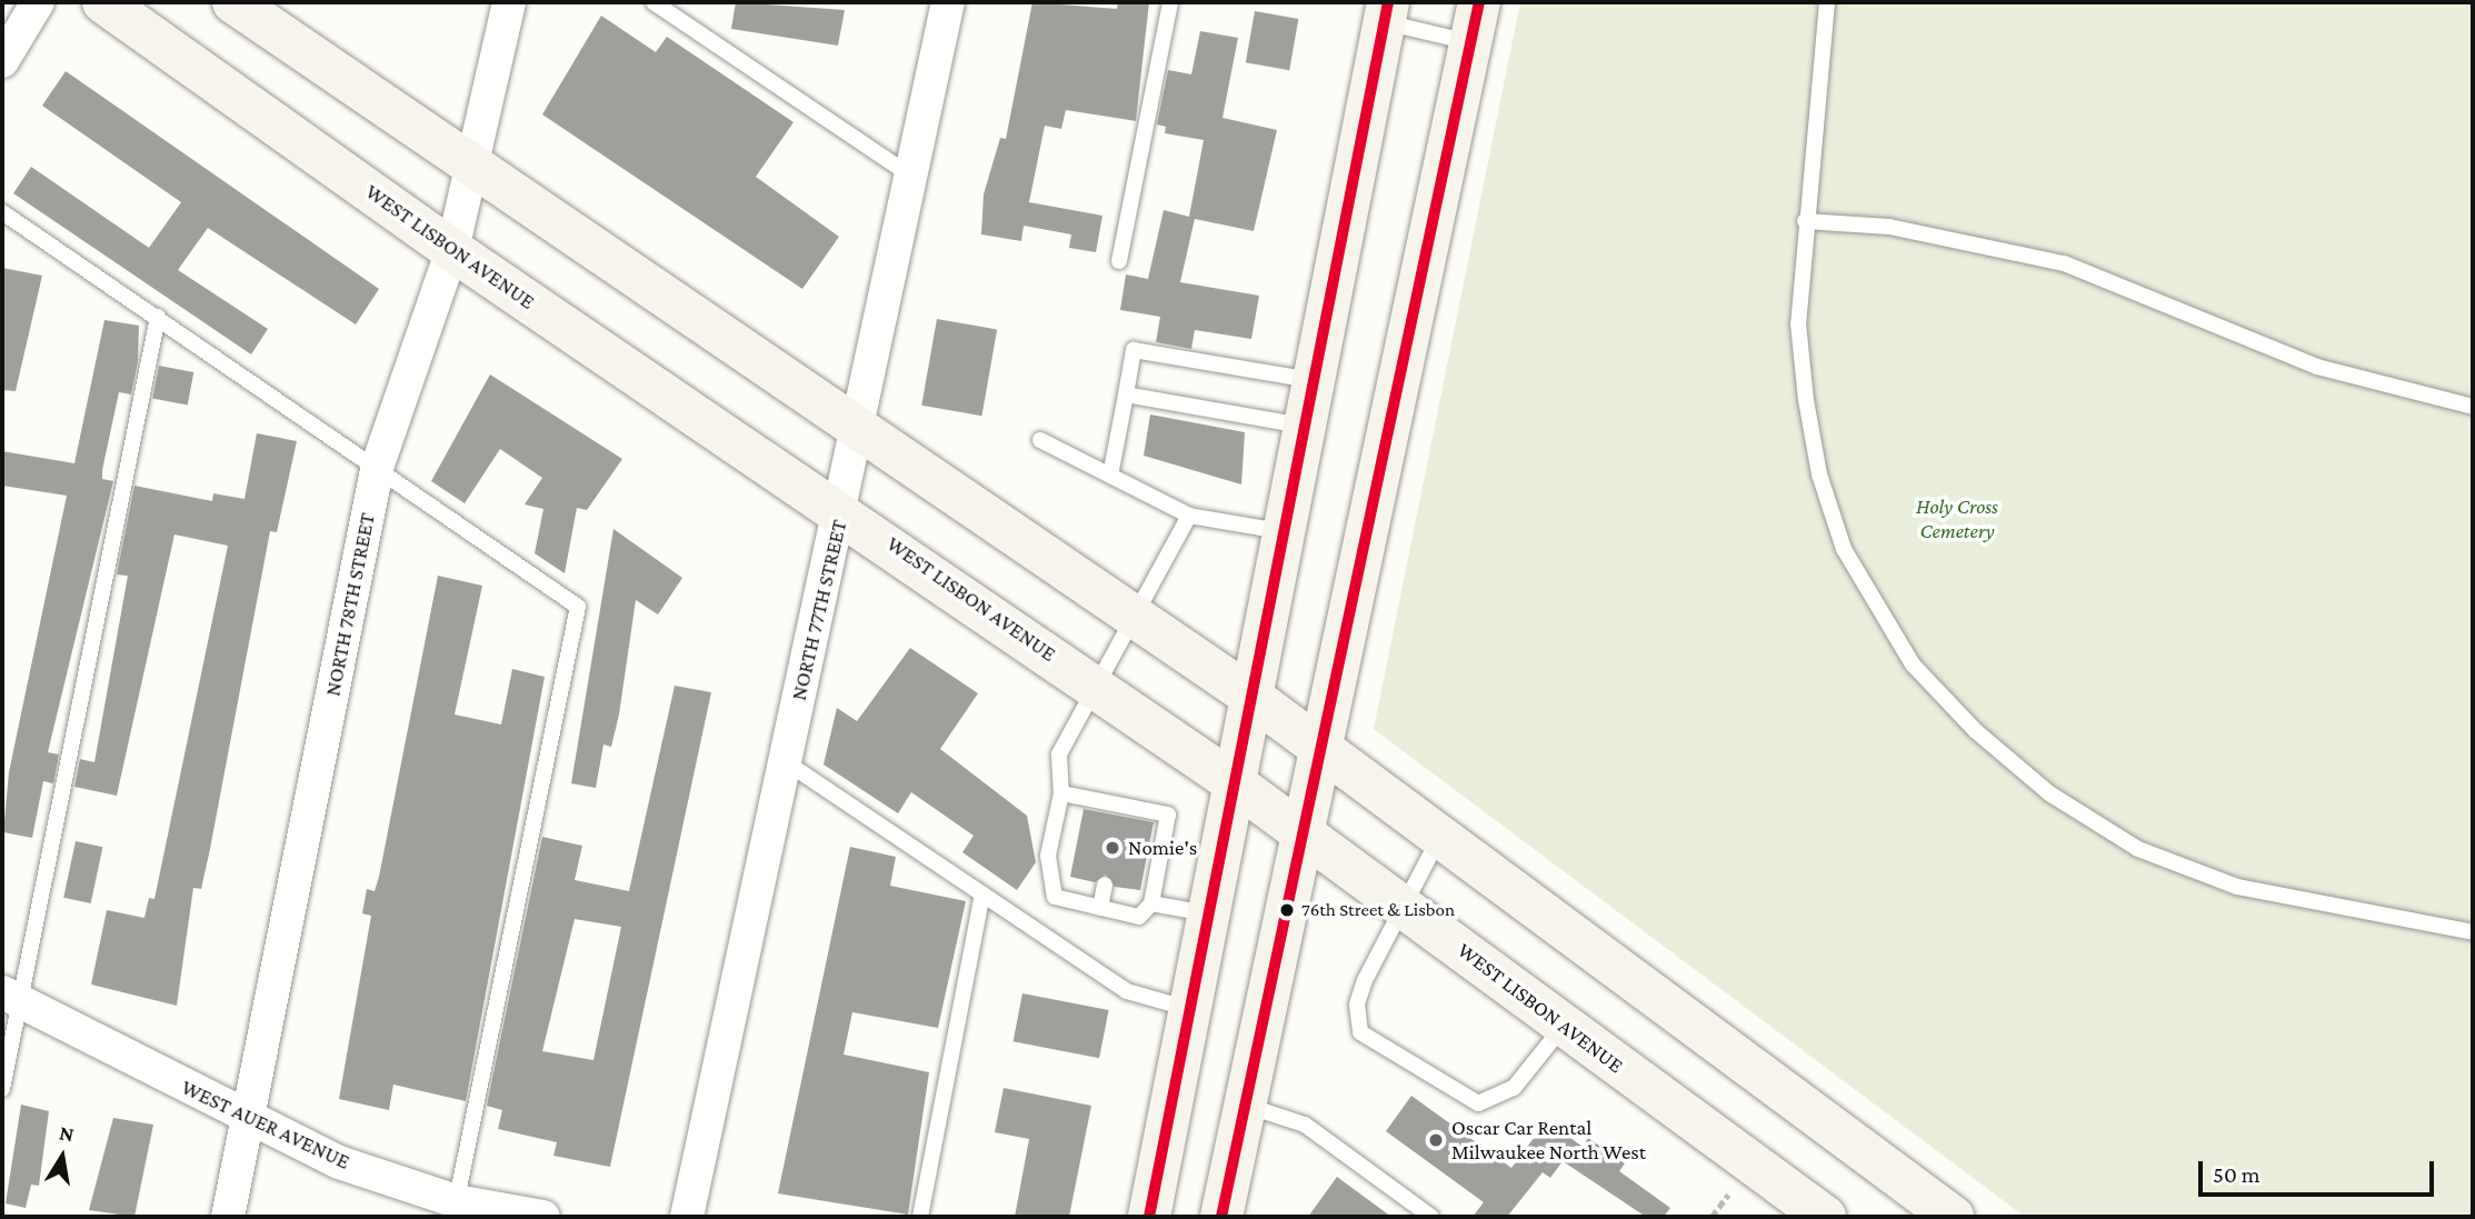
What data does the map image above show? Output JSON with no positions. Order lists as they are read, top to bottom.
{
  "streets": {
    "main road": ["WEST LISBON AVENUE"],
    "street": ["NORTH 78TH STREET", "NORTH 77TH STREET", "WEST AUER AVENUE"]
  },
  "crossings": [
    ["WEST LISBON AVENUE", "NORTH 78TH STREET"],
    ["WEST LISBON AVENUE", "NORTH 77TH STREET"],
    ["NORTH 78TH STREET", "WEST AUER AVENUE"]
  ],
  "parks": ["Holy Cross Cemetery"],
  "places": ["Nomie's", "76th Street & Lisbon", "Oscar Car Rental Milwaukee North West"],
  "scale_bar": "50 m",
  "north": "top"
}
